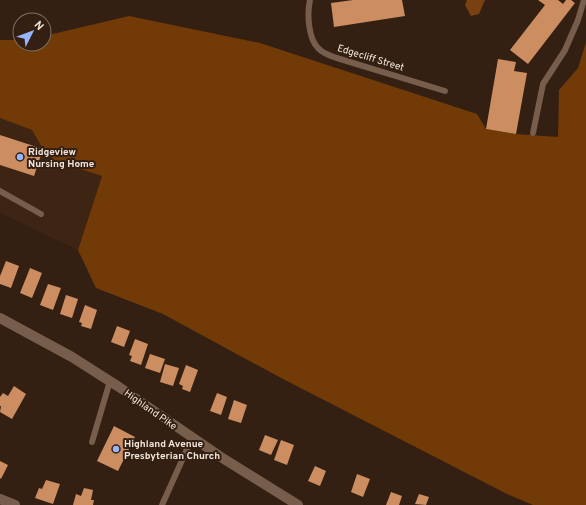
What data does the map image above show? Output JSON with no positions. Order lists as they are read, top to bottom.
{
  "streets": {
    "street": ["Highland Pike"],
    "lane": ["Edgecliff Street"]
  },
  "places": ["Ridgeview Nursing Home", "Highland Avenue Presbyterian Church"],
  "north": "top right"
}
